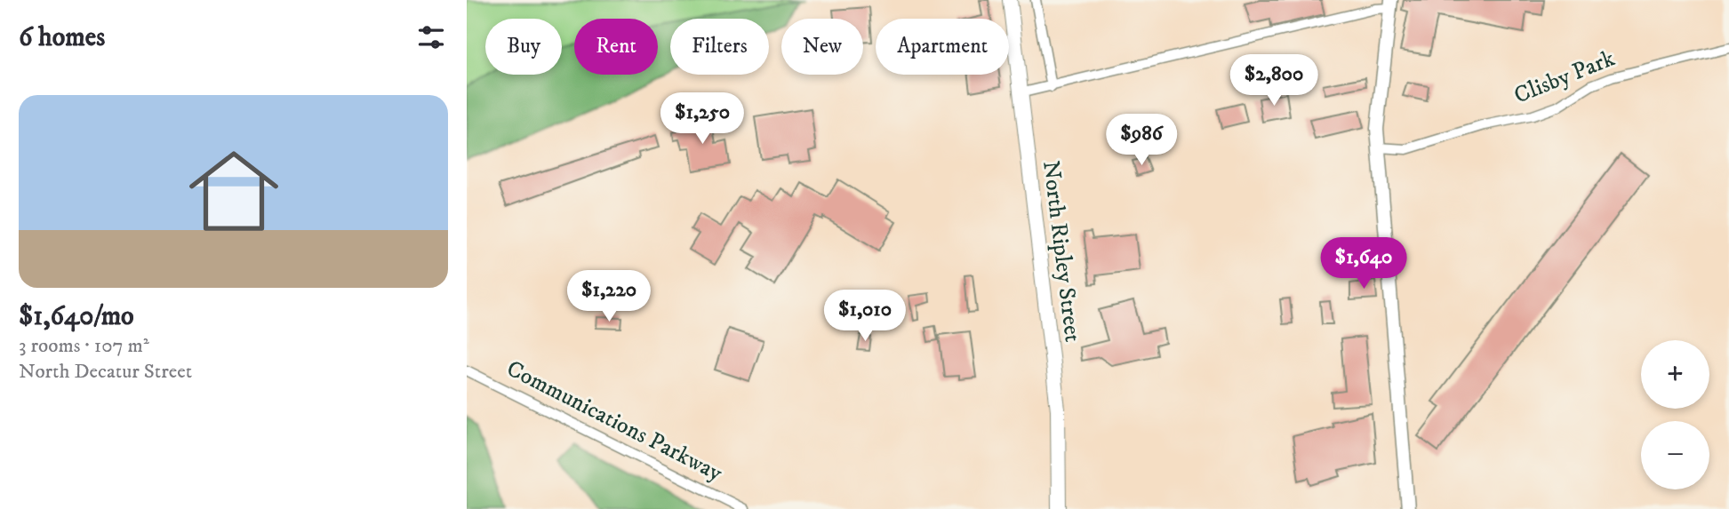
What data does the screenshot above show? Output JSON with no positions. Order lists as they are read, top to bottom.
{
  "streets": {
    "main road": ["North Ripley Street"],
    "street": ["Clisby Park", "Communications Parkway"]
  },
  "page": {
    "heading": "6 homes",
    "chip": [
      "Buy",
      "Rent",
      "Filters",
      "New",
      "Apartment"
    ],
    "price": [
      "$2,800",
      "$1,250",
      "$986",
      "$1,640",
      "$1,220",
      "$1,010"
    ],
    "list": [
      {
        "name": "$1,640/mo",
        "note": "3 rooms · 107 m² · North Decatur Street"
      }
    ],
    "map_buttons": ["+", "−"]
  }
}
